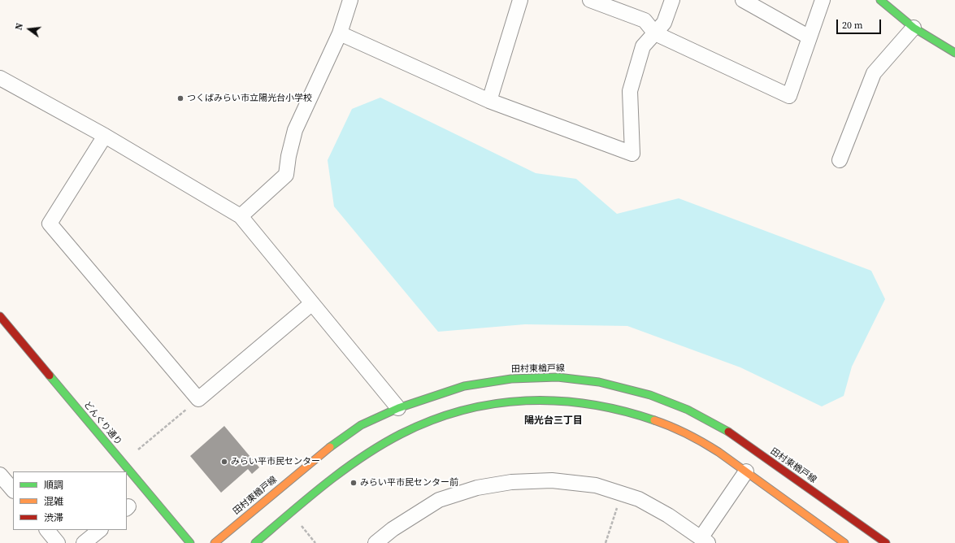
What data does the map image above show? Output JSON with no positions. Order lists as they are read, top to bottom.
{
  "streets": {
    "street": ["田村東楢戸線", "どんぐり通り"]
  },
  "districts": ["陽光台三丁目"],
  "places": ["つくばみらい市立陽光台小学校", "みらい平市民センター", "みらい平市民センター前"],
  "legend": ["順調", "混雑", "渋滞"],
  "scale_bar": "20 m",
  "north": "left"
}
